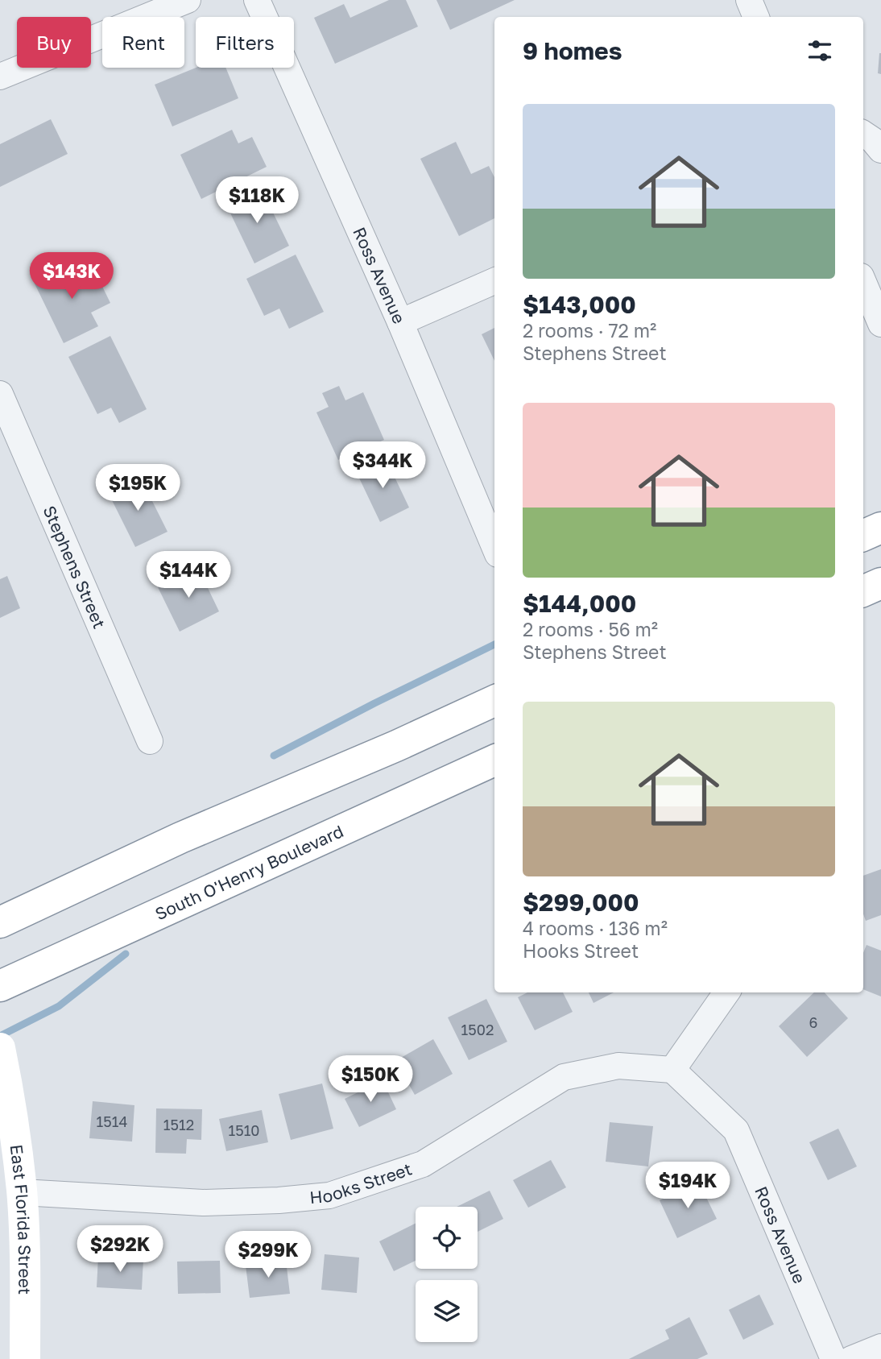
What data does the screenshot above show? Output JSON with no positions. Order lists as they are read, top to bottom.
{
  "streets": {
    "main road": ["South O'Henry Boulevard", "East Florida Street"],
    "street": ["Ross Avenue", "Stephens Street", "Hooks Street"]
  },
  "crossings": [
    ["Ross Avenue", "Hooks Street"],
    ["Hooks Street", "East Florida Street"]
  ],
  "house_numbers": [
    "6",
    "1502",
    "1514",
    "1512",
    "1510"
  ],
  "page": {
    "chip": ["Buy", "Rent", "Filters"],
    "heading": "9 homes",
    "list": [
      {
        "name": "$143,000",
        "note": "2 rooms · 72 m² · Stephens Street"
      },
      {
        "name": "$144,000",
        "note": "2 rooms · 56 m² · Stephens Street"
      },
      {
        "name": "$299,000",
        "note": "4 rooms · 136 m² · Hooks Street"
      }
    ],
    "price": [
      "$118K",
      "$143K",
      "$344K",
      "$195K",
      "$144K",
      "$150K",
      "$194K",
      "$292K",
      "$299K"
    ]
  }
}
